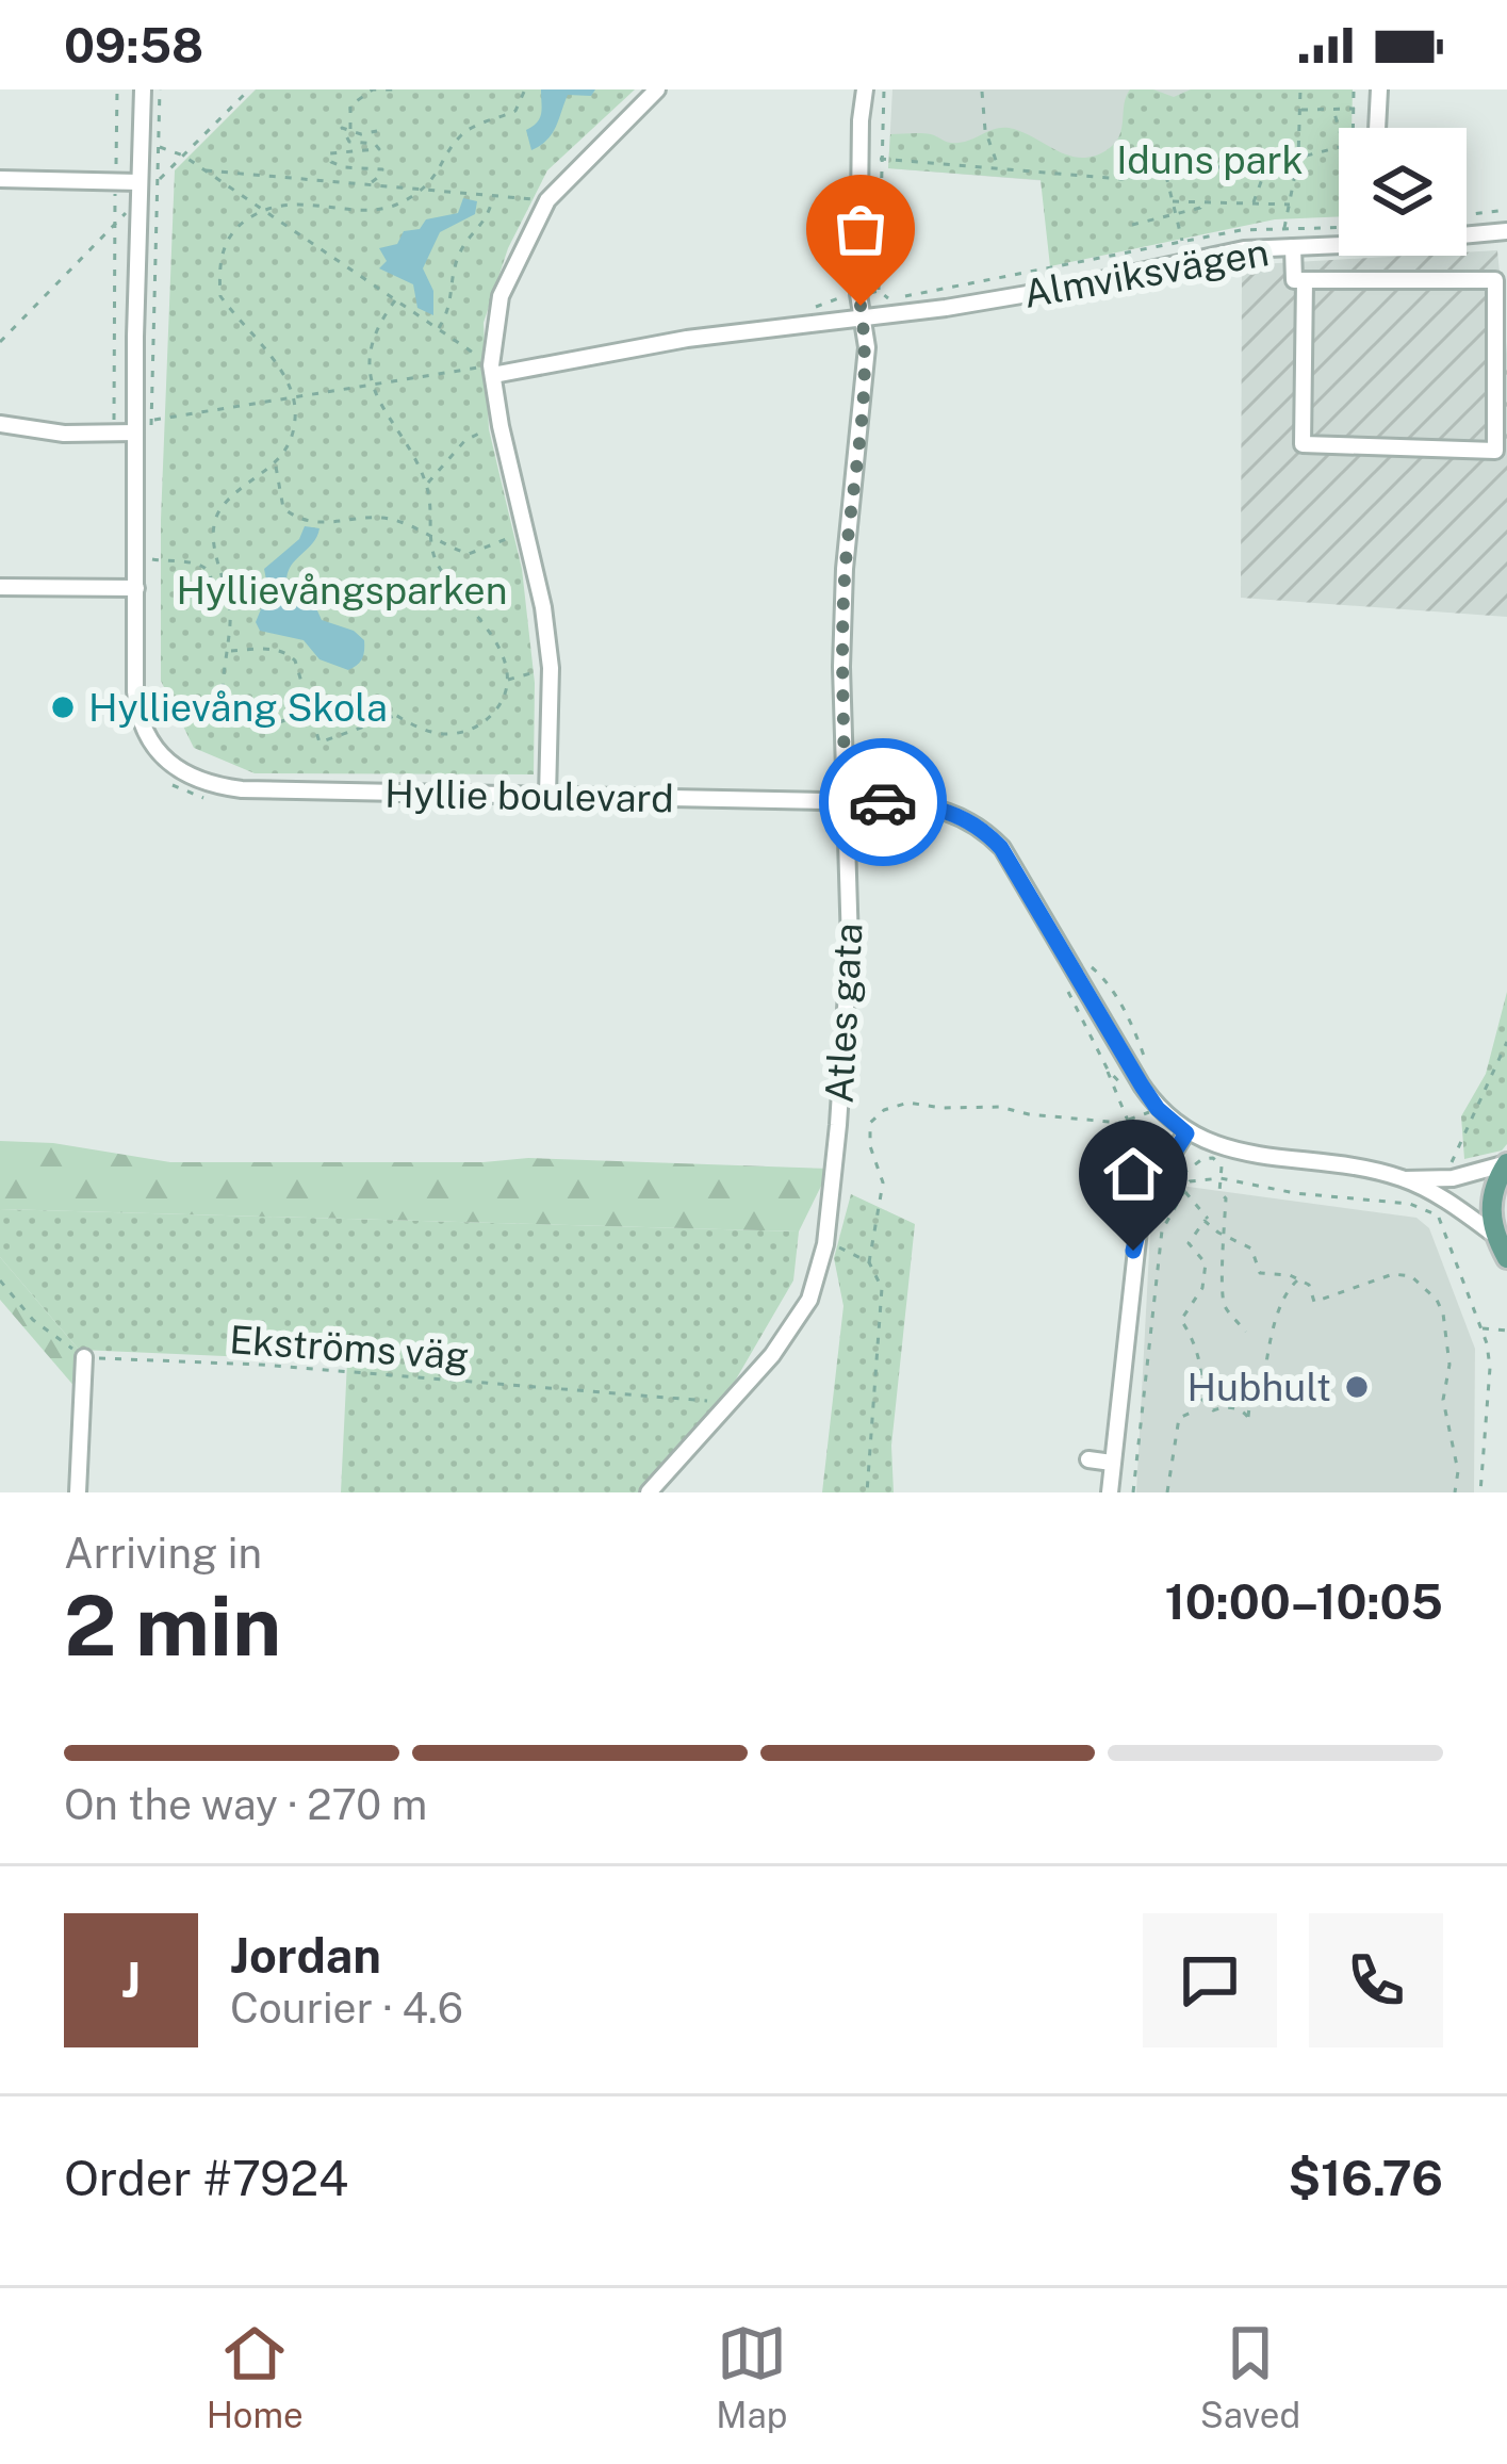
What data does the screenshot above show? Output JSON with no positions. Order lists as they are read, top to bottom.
{
  "streets": {
    "street": ["Almviksvägen", "Hyllie boulevard", "Atles gata"],
    "path": ["Ekströms väg"]
  },
  "crossings": [
    ["Almviksvägen", "Atles gata"],
    ["Hyllie boulevard", "Atles gata"],
    ["Atles gata", "Ekströms väg"]
  ],
  "parks": ["Iduns park", "Hyllievångsparken"],
  "places": ["Hyllievång Skola", "Hubhult"],
  "page": {
    "status": "09:58",
    "heading": ["2 min", "Arriving in", "10:00–10:05"],
    "panel": [
      "Jordan",
      "Courier · 4.6",
      "Order #7924",
      "$16.76"
    ],
    "bar": "On the way · 270 m",
    "round": "J",
    "tabs": ["Home", "Map", "Saved"]
  }
}
